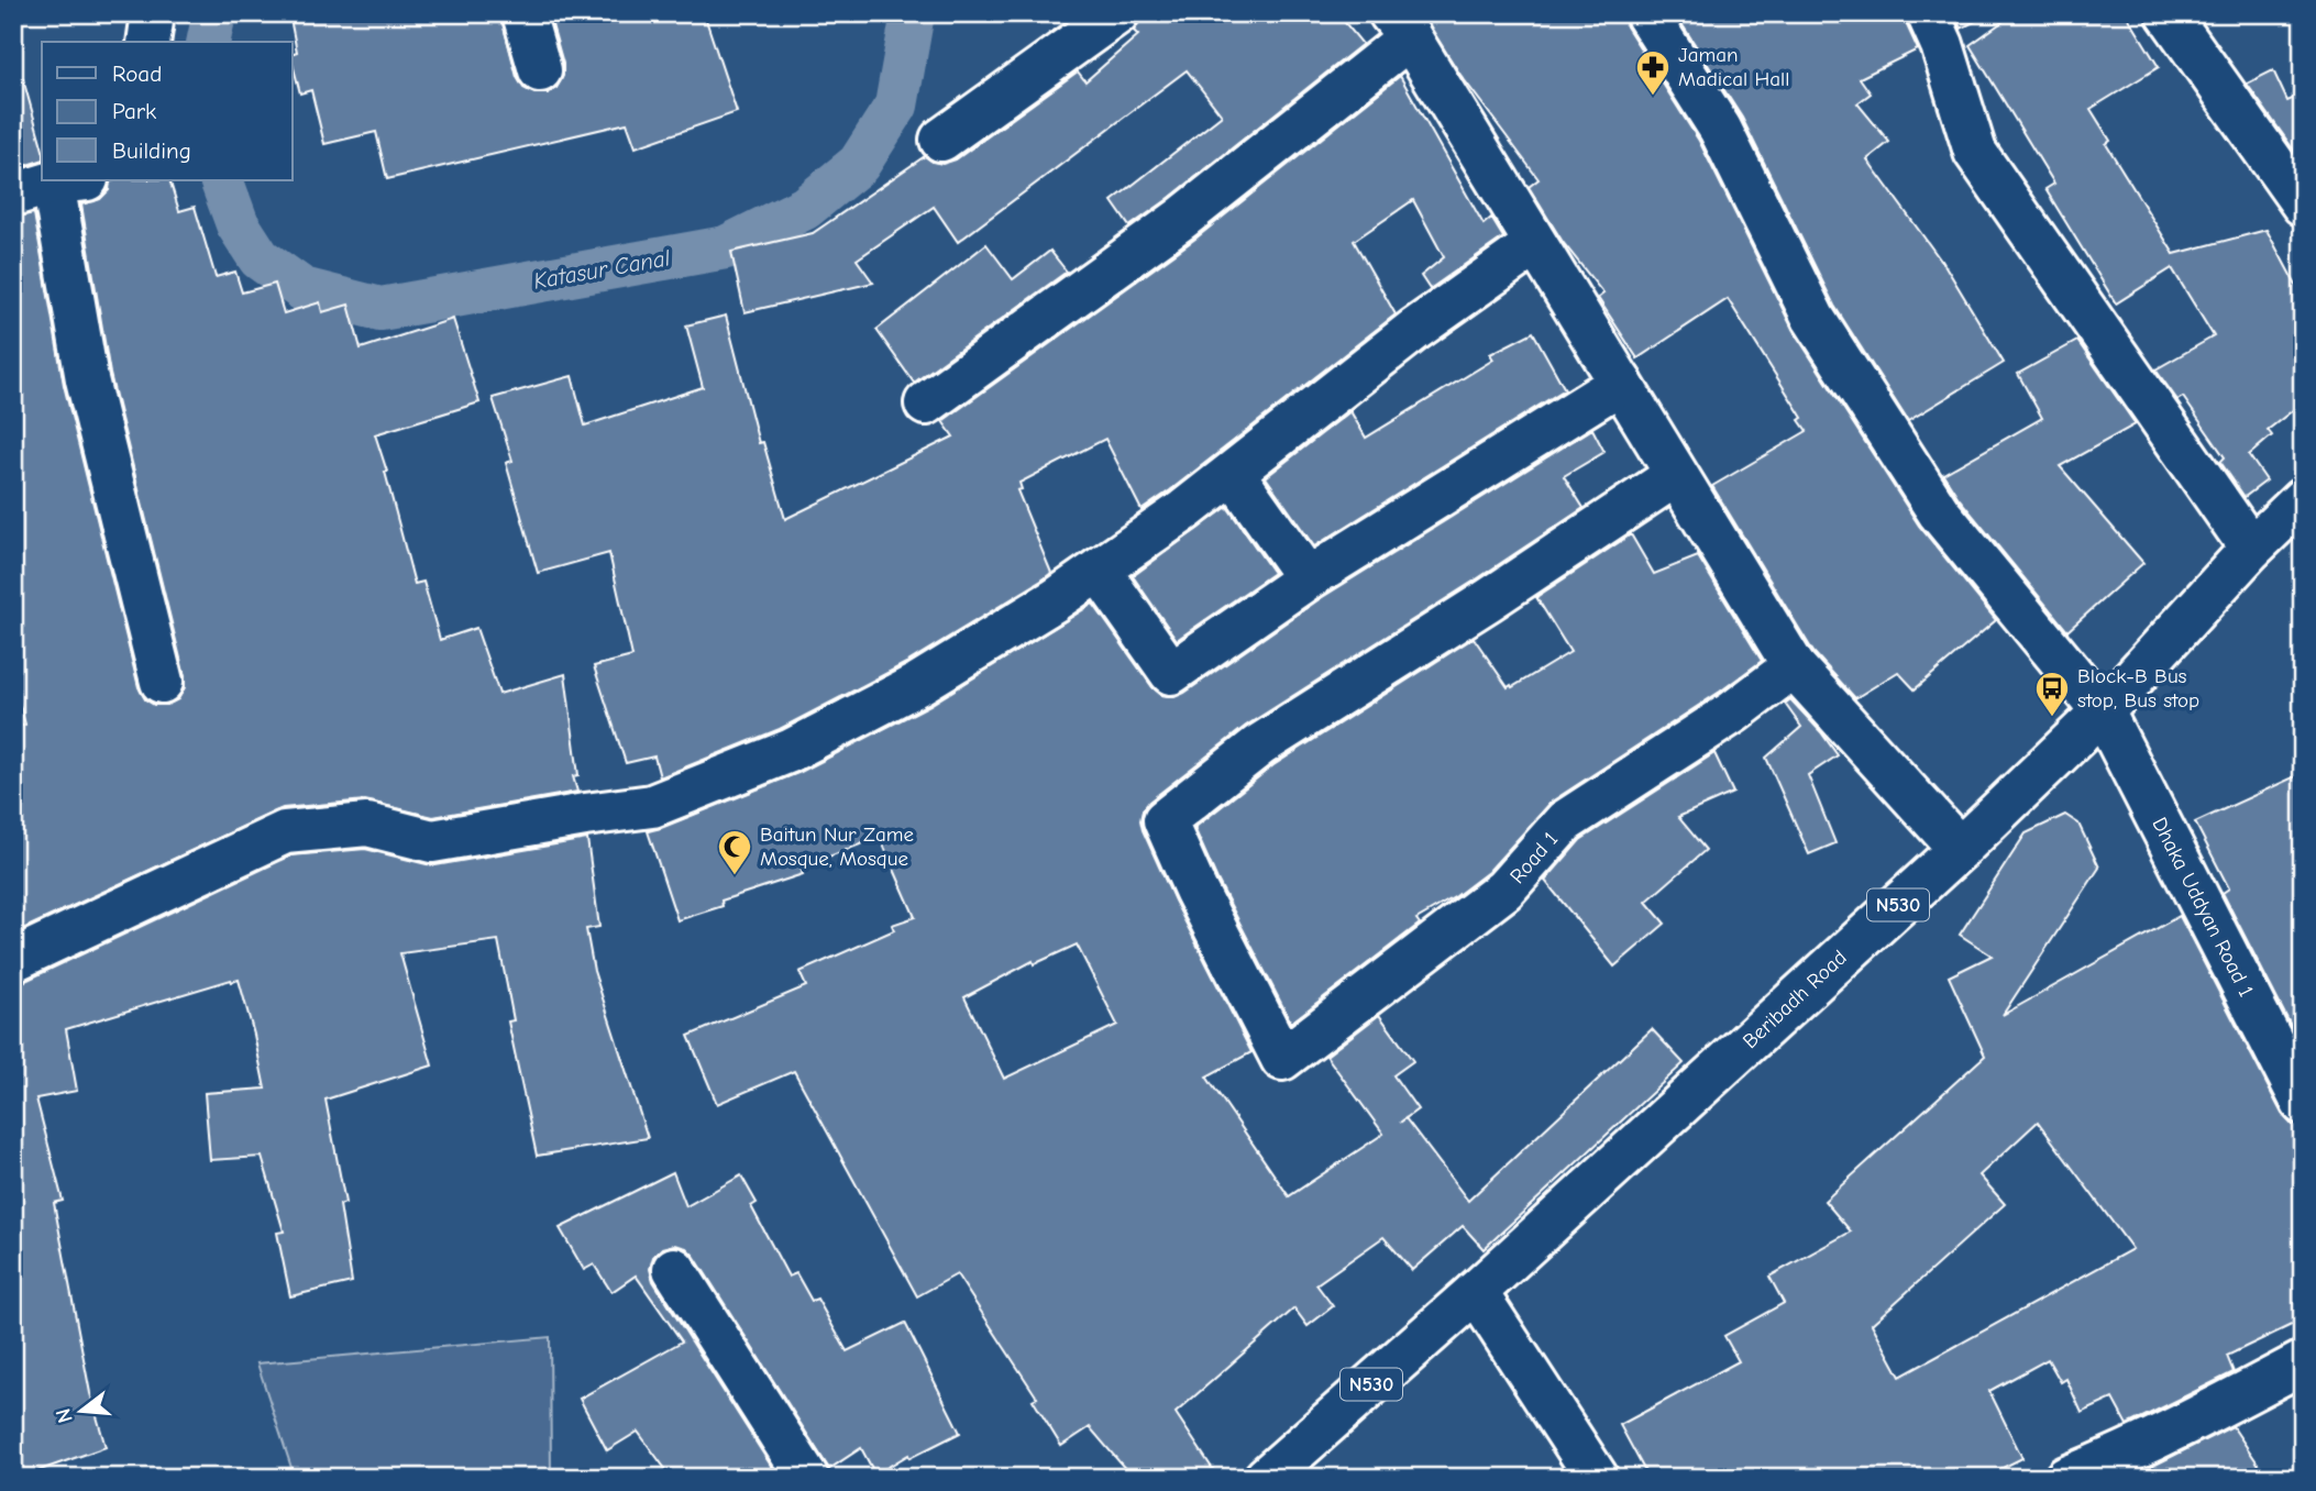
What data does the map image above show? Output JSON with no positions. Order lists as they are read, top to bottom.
{
  "streets": {
    "main road": [
      "Road 1",
      "N530",
      "Dhaka Uddyan Road 1",
      "Beribadh Road"
    ]
  },
  "crossings": [
    ["Dhaka Uddyan Road 1", "Beribadh Road"]
  ],
  "water": ["Katasur Canal"],
  "places": {
    "pharmacy": ["Jaman Madical Hall"],
    "bus stop": ["Block-B Bus stop, Bus stop"],
    "mosque": ["Baitun Nur Zame Mosque, Mosque"]
  },
  "legend": ["Road", "Park", "Building"],
  "north": "left"
}
